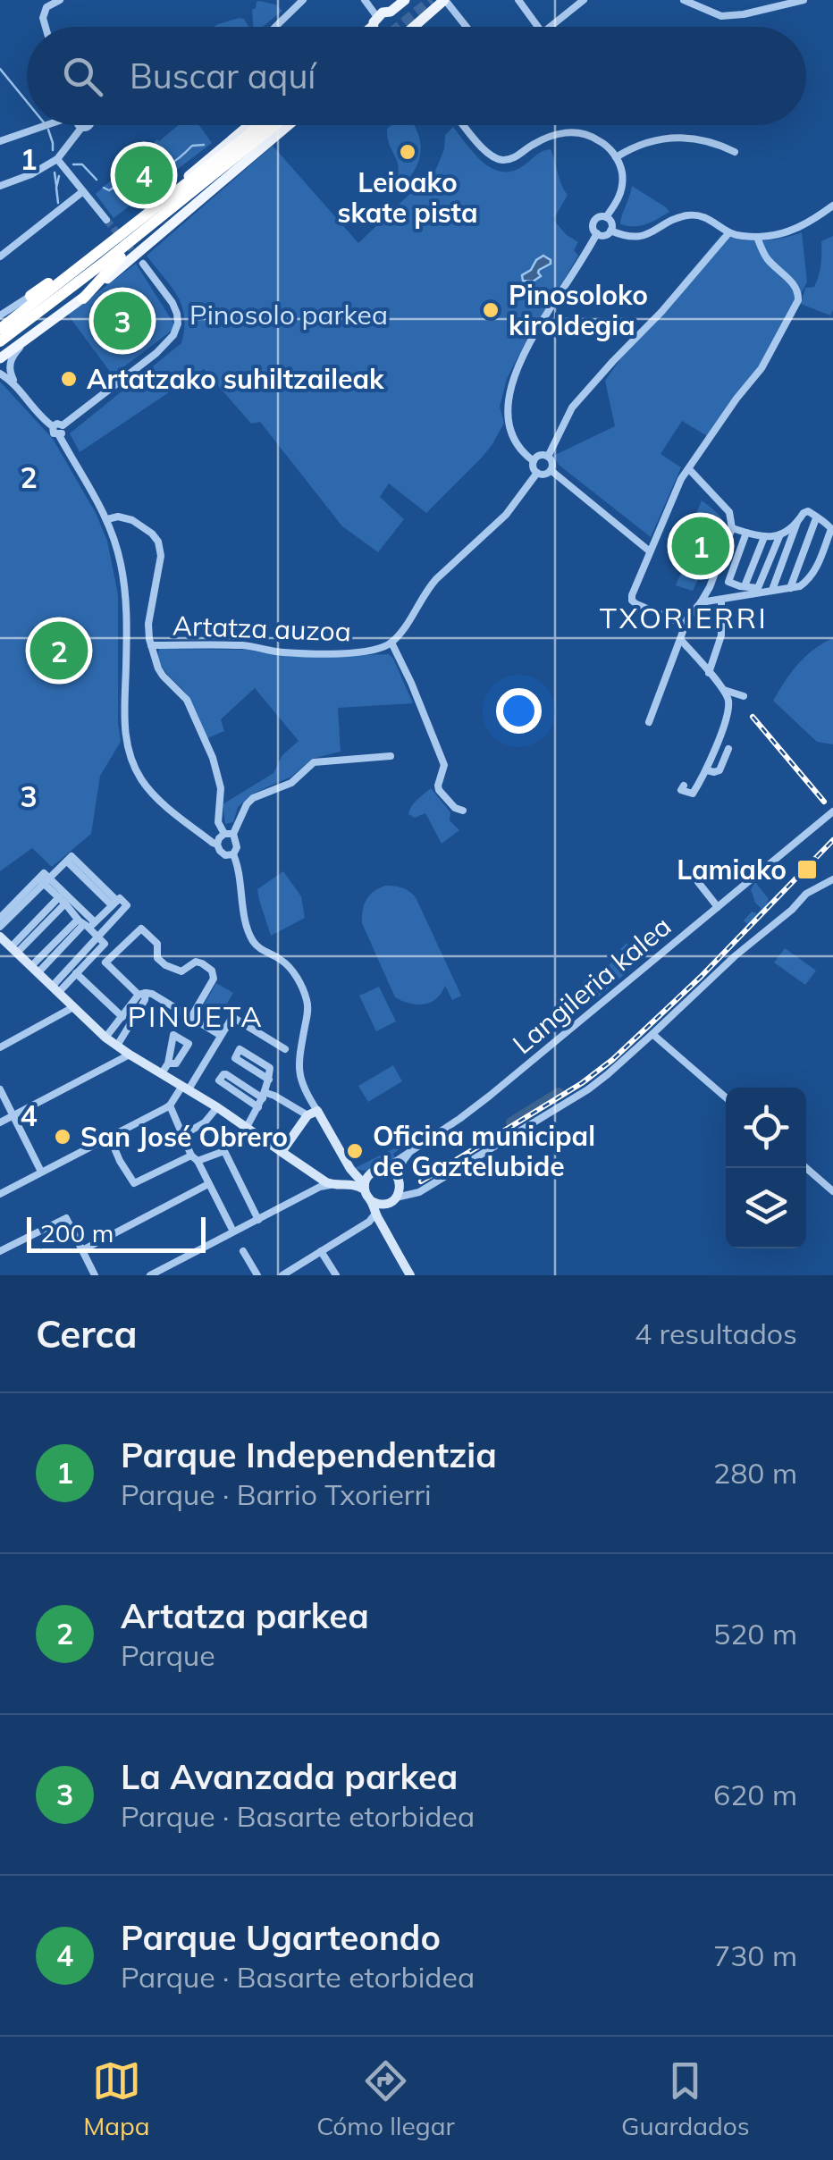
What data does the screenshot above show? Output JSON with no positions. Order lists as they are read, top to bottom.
{
  "streets": {
    "street": ["Artatza auzoa", "Langileria kalea"]
  },
  "districts": ["TXORIERRI", "PINUETA"],
  "parks": ["Pinosolo parkea"],
  "places": {
    "other": [
      "Leioako skate pista",
      "Pinosoloko kiroldegia",
      "Artatzako suhiltzaileak",
      "San José Obrero",
      "Oficina municipal de Gaztelubide"
    ],
    "transit": ["Lamiako"]
  },
  "scale_bar": "200 m",
  "page": {
    "search": "Buscar aquí",
    "pins": [
      "4",
      "3",
      "1",
      "2"
    ],
    "scale": "200 m",
    "heading": ["Cerca", "4 resultados"],
    "list": [
      {
        "mark": "1",
        "name": "Parque Independentzia",
        "note": "Parque · Barrio Txorierri",
        "value": "280 m"
      },
      {
        "mark": "2",
        "name": "Artatza parkea",
        "note": "Parque",
        "value": "520 m"
      },
      {
        "mark": "3",
        "name": "La Avanzada parkea",
        "note": "Parque · Basarte etorbidea",
        "value": "620 m"
      },
      {
        "mark": "4",
        "name": "Parque Ugarteondo",
        "note": "Parque · Basarte etorbidea",
        "value": "730 m"
      }
    ],
    "nav": ["Mapa", "Cómo llegar", "Guardados"]
  },
  "grid": {
    "rows": [
      "1",
      "2",
      "3",
      "4"
    ]
  }
}
